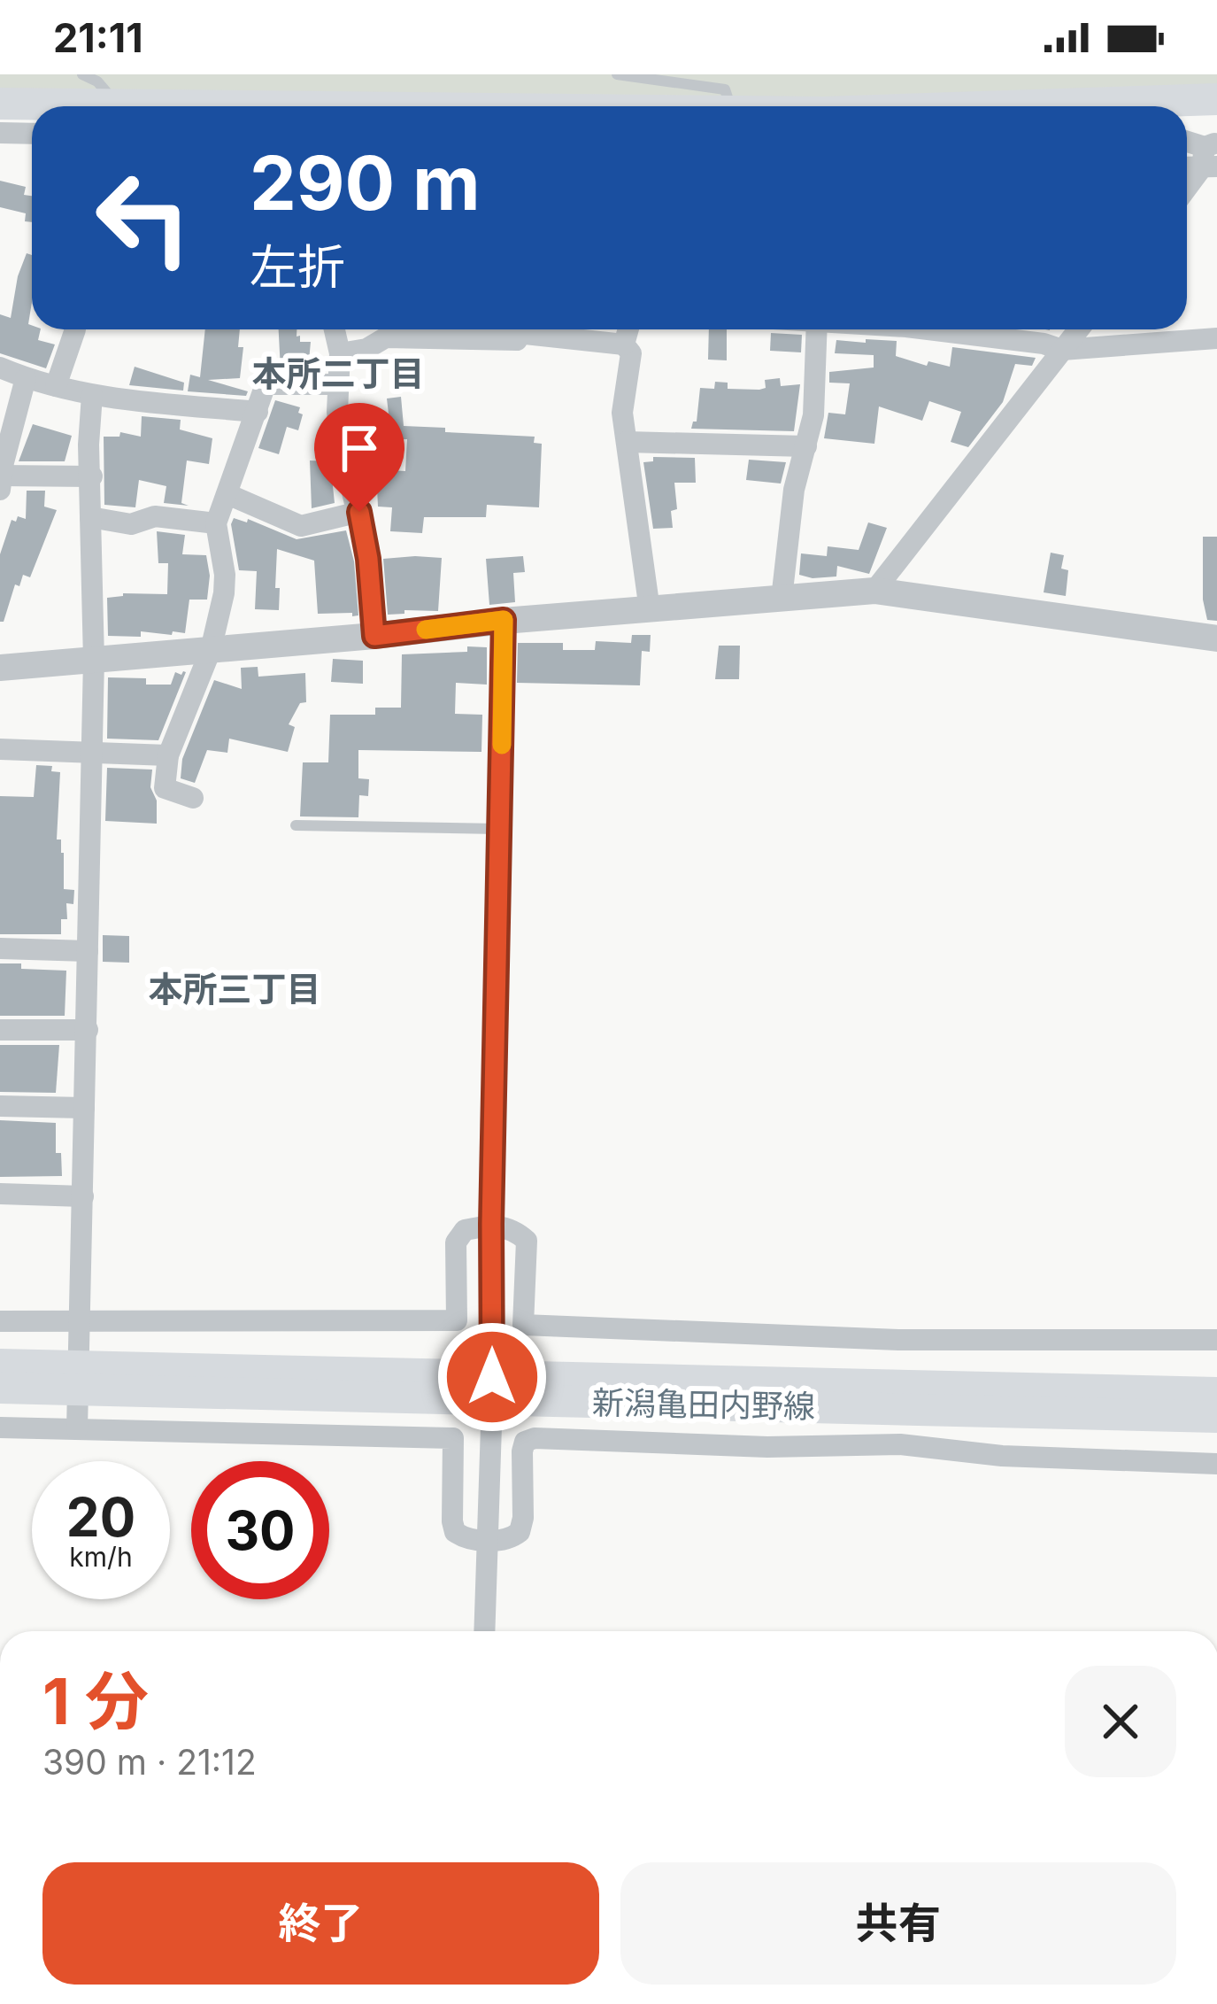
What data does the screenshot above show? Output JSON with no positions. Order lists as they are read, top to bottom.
{
  "streets": {
    "main road": ["新潟亀田内野線"]
  },
  "districts": ["本所二丁目", "本所三丁目"],
  "page": {
    "status": "21:11",
    "turn": ["290 m", "左折"],
    "speed": "20 km/h",
    "limit": "30",
    "heading": ["1 分", "390 m · 21:12"],
    "buttons": ["終了", "共有"]
  }
}
